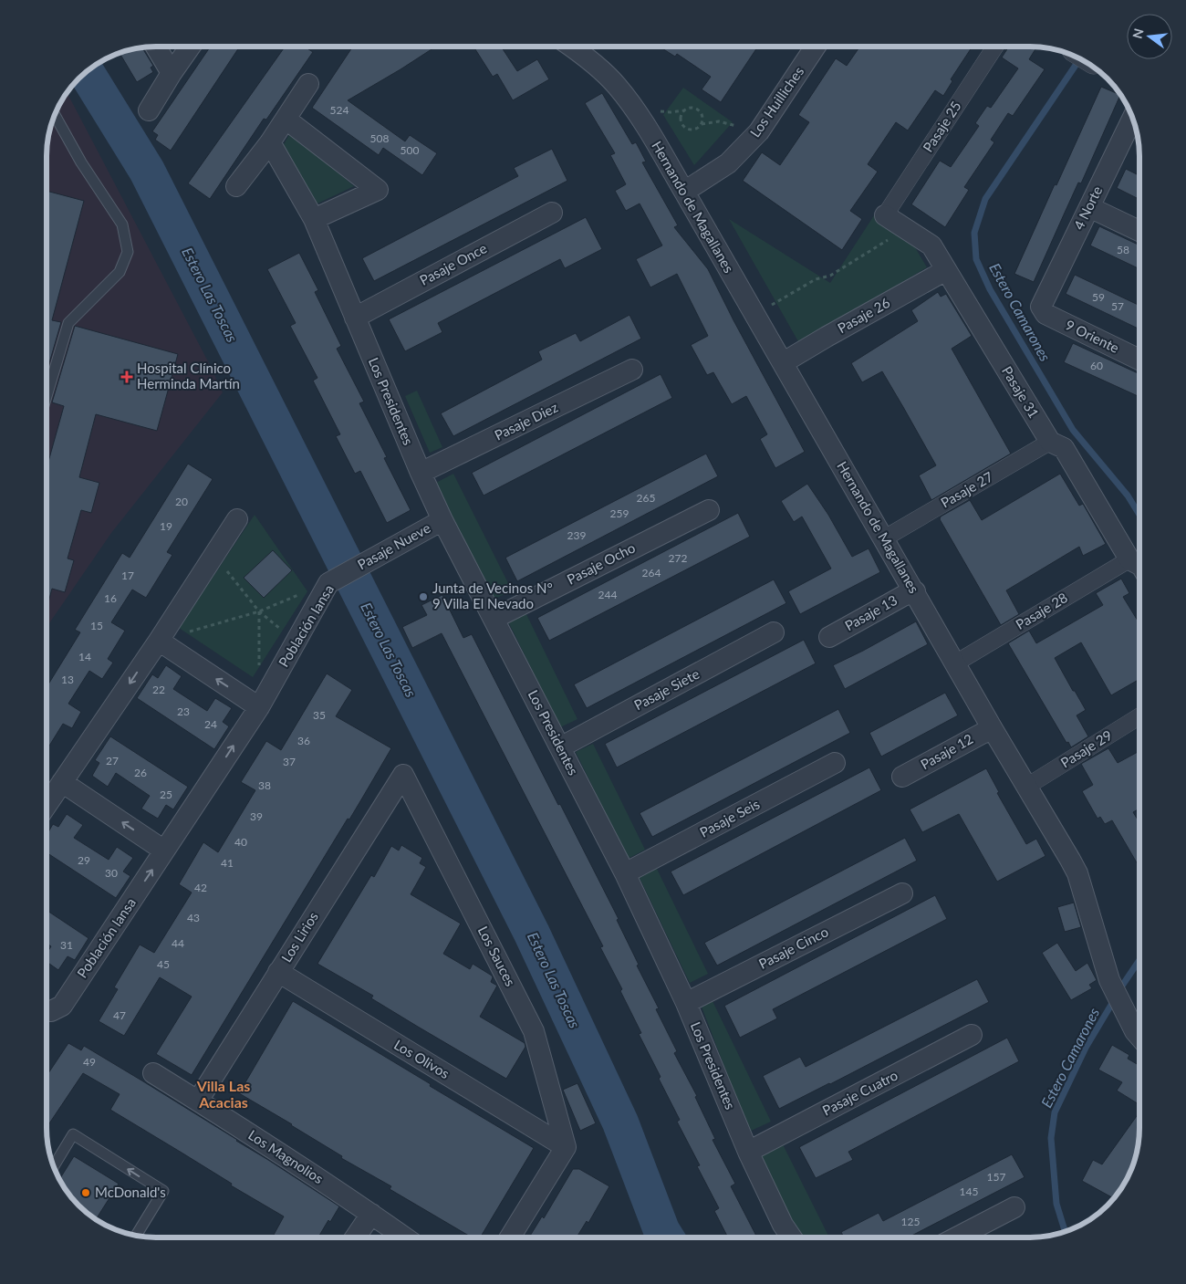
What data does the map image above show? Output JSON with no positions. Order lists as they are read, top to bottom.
{
  "streets": {
    "street": [
      "Los Huilliches",
      "Pasaje 25",
      "Hernando de Magallanes",
      "4 Norte",
      "Pasaje Once",
      "Pasaje 26",
      "9 Oriente",
      "Pasaje 31",
      "Los Presidentes",
      "Pasaje Diez",
      "Pasaje 27",
      "Pasaje Nueve",
      "Pasaje Ocho",
      "Pasaje 28",
      "Pasaje 13",
      "Población Iansa",
      "Pasaje Siete",
      "Pasaje 29",
      "Pasaje 12",
      "Pasaje Seis",
      "Los Lirios",
      "Pasaje Cinco",
      "Los Sauces",
      "Los Olivos",
      "Pasaje Cuatro",
      "Los Magnolios"
    ]
  },
  "crossings": [
    ["Los Huilliches", "Hernando de Magallanes"],
    ["Pasaje 25", "Pasaje 31"],
    ["Hernando de Magallanes", "Pasaje 26"],
    ["Hernando de Magallanes", "Pasaje 27"],
    ["Hernando de Magallanes", "Pasaje 28"],
    ["Hernando de Magallanes", "Pasaje 13"],
    ["Hernando de Magallanes", "Pasaje 29"],
    ["Hernando de Magallanes", "Pasaje 12"],
    ["4 Norte", "9 Oriente"],
    ["Pasaje Once", "Los Presidentes"],
    ["Pasaje 26", "Pasaje 31"],
    ["Pasaje 31", "Pasaje 27"],
    ["Pasaje 31", "Pasaje 28"],
    ["Los Presidentes", "Pasaje Diez"],
    ["Los Presidentes", "Pasaje Nueve"],
    ["Los Presidentes", "Pasaje Ocho"],
    ["Los Presidentes", "Pasaje Siete"],
    ["Los Presidentes", "Pasaje Seis"],
    ["Los Presidentes", "Pasaje Cinco"],
    ["Los Presidentes", "Pasaje Cuatro"],
    ["Pasaje Nueve", "Población Iansa"],
    ["Los Lirios", "Los Sauces"],
    ["Los Lirios", "Los Olivos"],
    ["Los Lirios", "Los Magnolios"],
    ["Los Sauces", "Los Olivos"]
  ],
  "districts": ["Villa Las Acacias"],
  "water": ["Estero Las Toscas", "Estero Camarones"],
  "places": {
    "health": ["Hospital Clínico Herminda Martín"],
    "other": ["Junta de Vecinos N° 9 Villa El Nevado", "McDonald's"]
  },
  "house_numbers": [
    "524",
    "508",
    "500",
    "58",
    "59",
    "57",
    "60",
    "265",
    "20",
    "259",
    "19",
    "239",
    "272",
    "264",
    "17",
    "244",
    "16",
    "15",
    "14",
    "13",
    "22",
    "23",
    "35",
    "24",
    "36",
    "27",
    "37",
    "26",
    "38",
    "25",
    "39",
    "40",
    "29",
    "41",
    "30",
    "42",
    "43",
    "44",
    "31",
    "45",
    "47",
    "49",
    "157",
    "145",
    "125"
  ],
  "north": "left"
}
